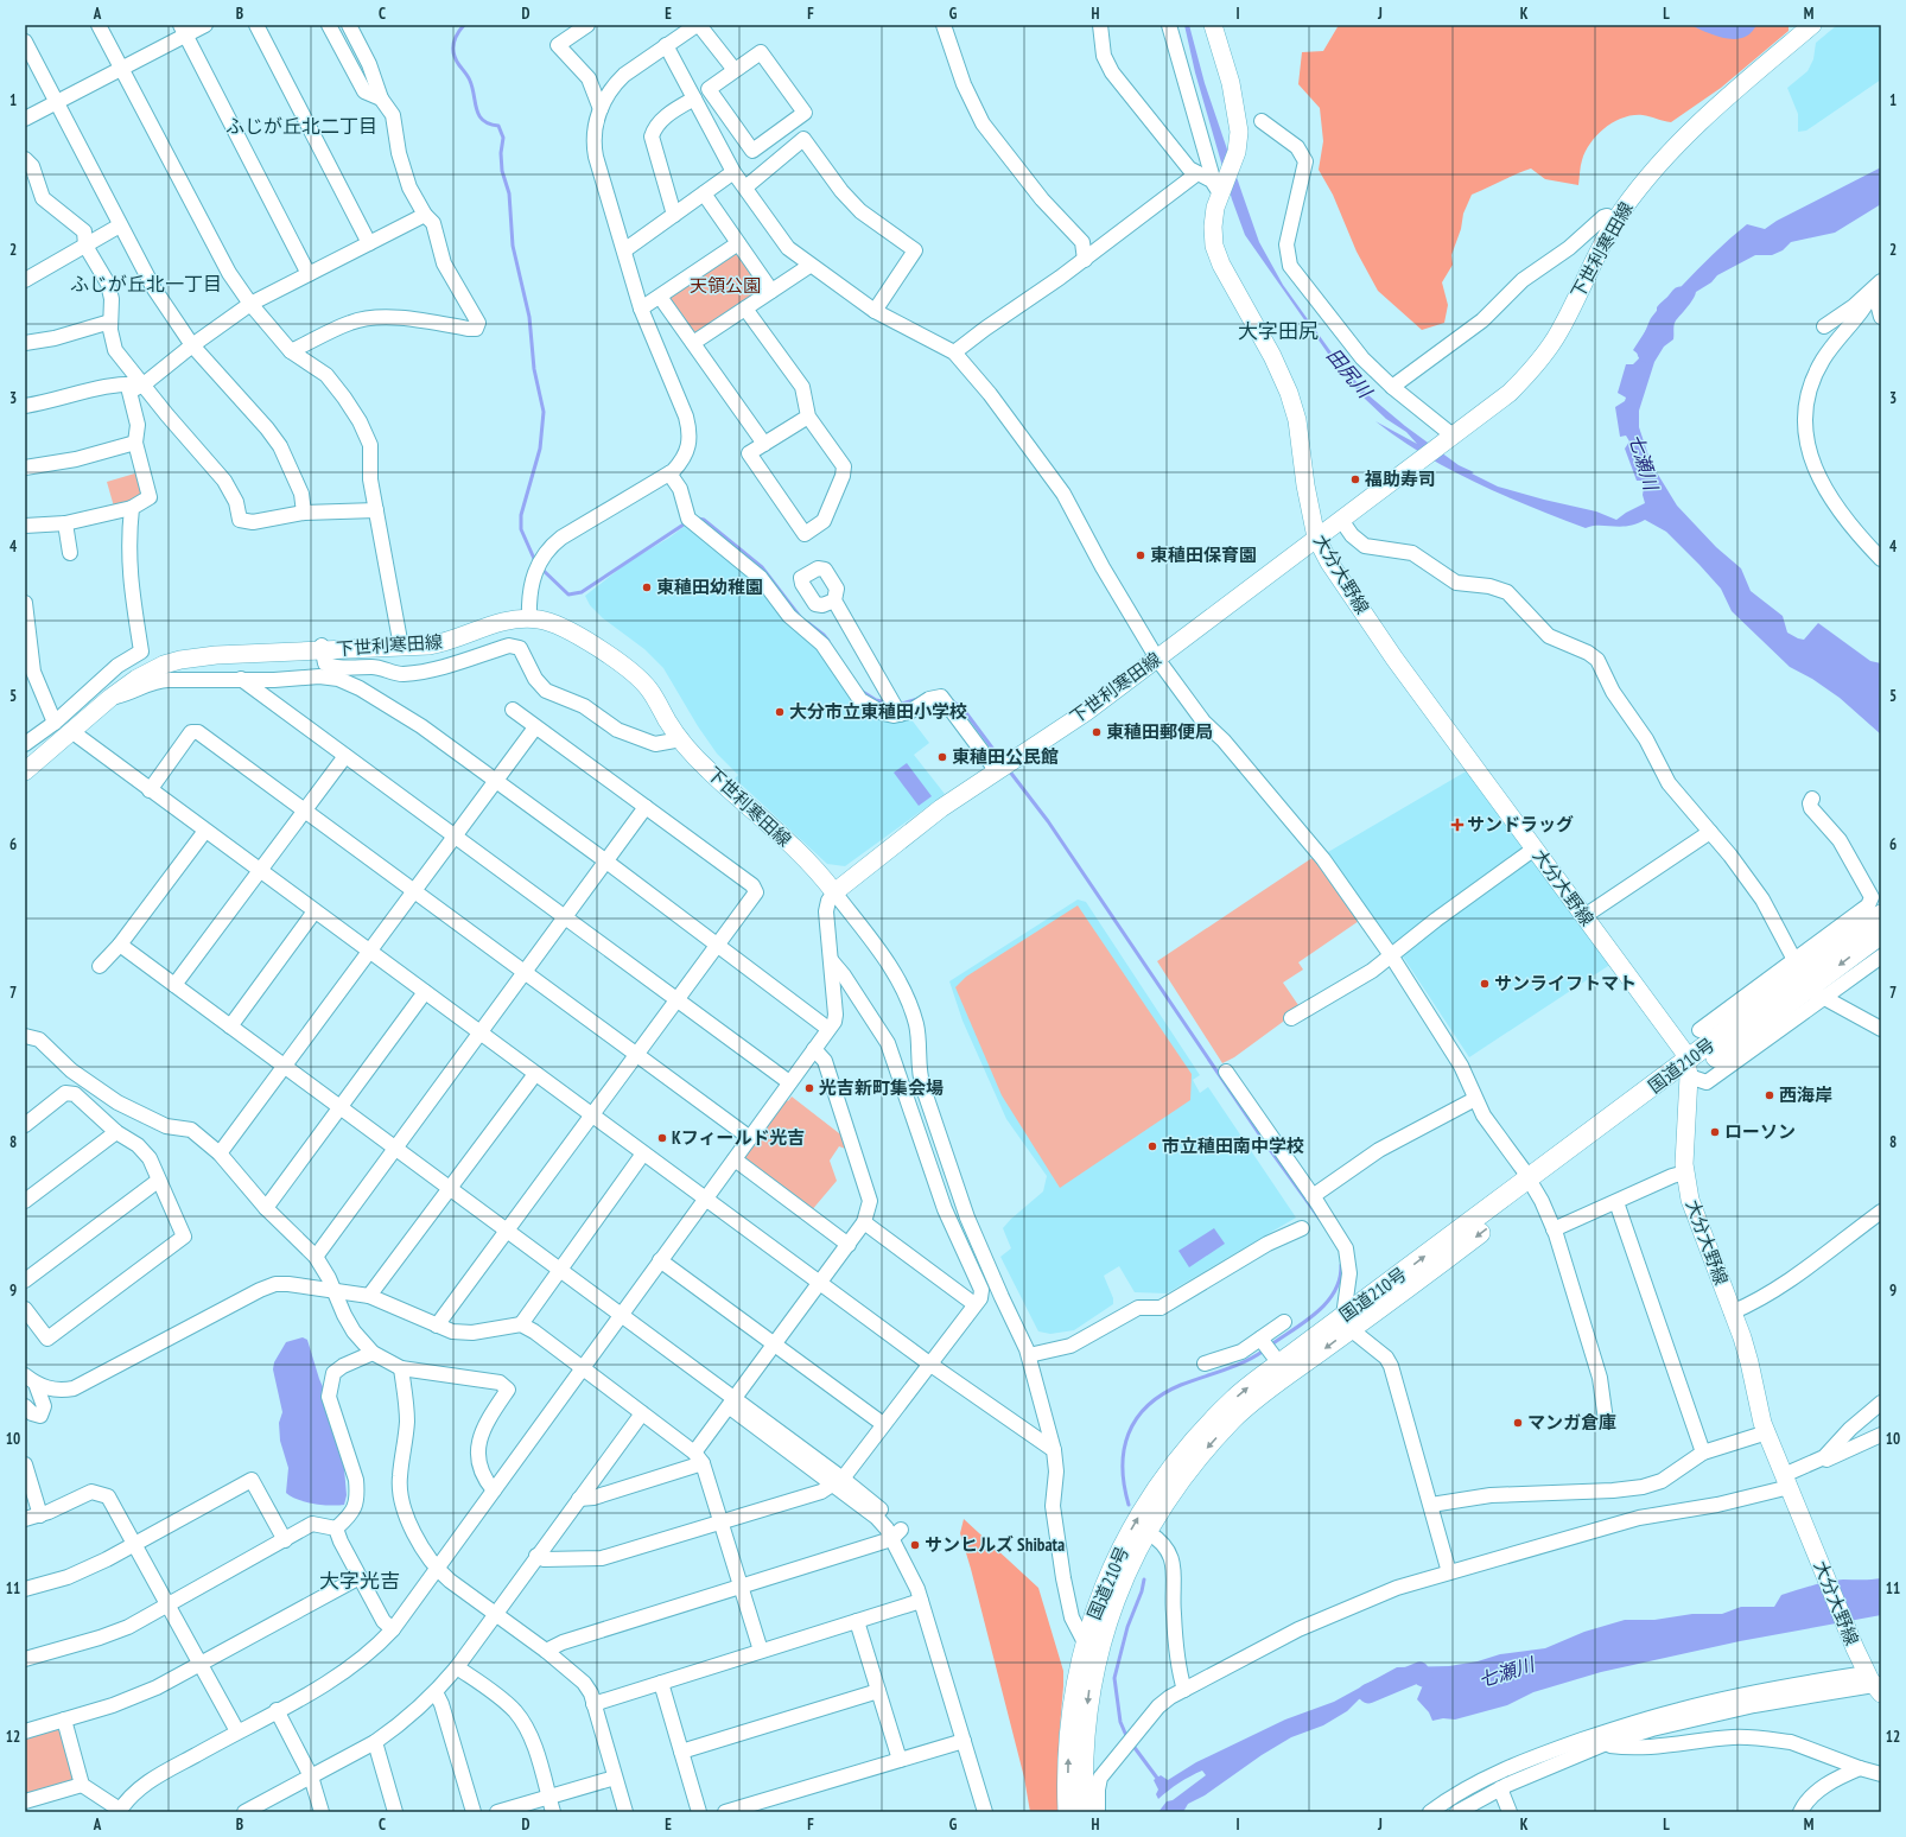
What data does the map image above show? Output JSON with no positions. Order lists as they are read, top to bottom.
{
  "streets": {
    "highway": ["国道210号"],
    "main road": ["下世利寒田線", "大分大野線"]
  },
  "crossings": [
    ["下世利寒田線", "大分大野線"],
    ["大分大野線", "国道210号"]
  ],
  "districts": [
    "ふじが丘北二丁目",
    "ふじが丘北一丁目",
    "大字田尻",
    "大字光吉"
  ],
  "water": ["田尻川", "七瀬川"],
  "parks": ["天領公園"],
  "places": {
    "other": [
      "福助寿司",
      "東稙田保育園",
      "東稙田幼稚園",
      "大分市立東稙田小学校",
      "東稙田郵便局",
      "東稙田公民館",
      "サンライフトマト",
      "光吉新町集会場",
      "西海岸",
      "ローソン",
      "Kフィールド光吉",
      "市立稙田南中学校",
      "マンガ倉庫",
      "サンヒルズ Shibata"
    ],
    "health": ["サンドラッグ"]
  },
  "grid": {
    "columns": [
      "A",
      "B",
      "C",
      "D",
      "E",
      "F",
      "G",
      "H",
      "I",
      "J",
      "K",
      "L",
      "M"
    ],
    "rows": [
      "1",
      "2",
      "3",
      "4",
      "5",
      "6",
      "7",
      "8",
      "9",
      "10",
      "11",
      "12"
    ]
  }
}
